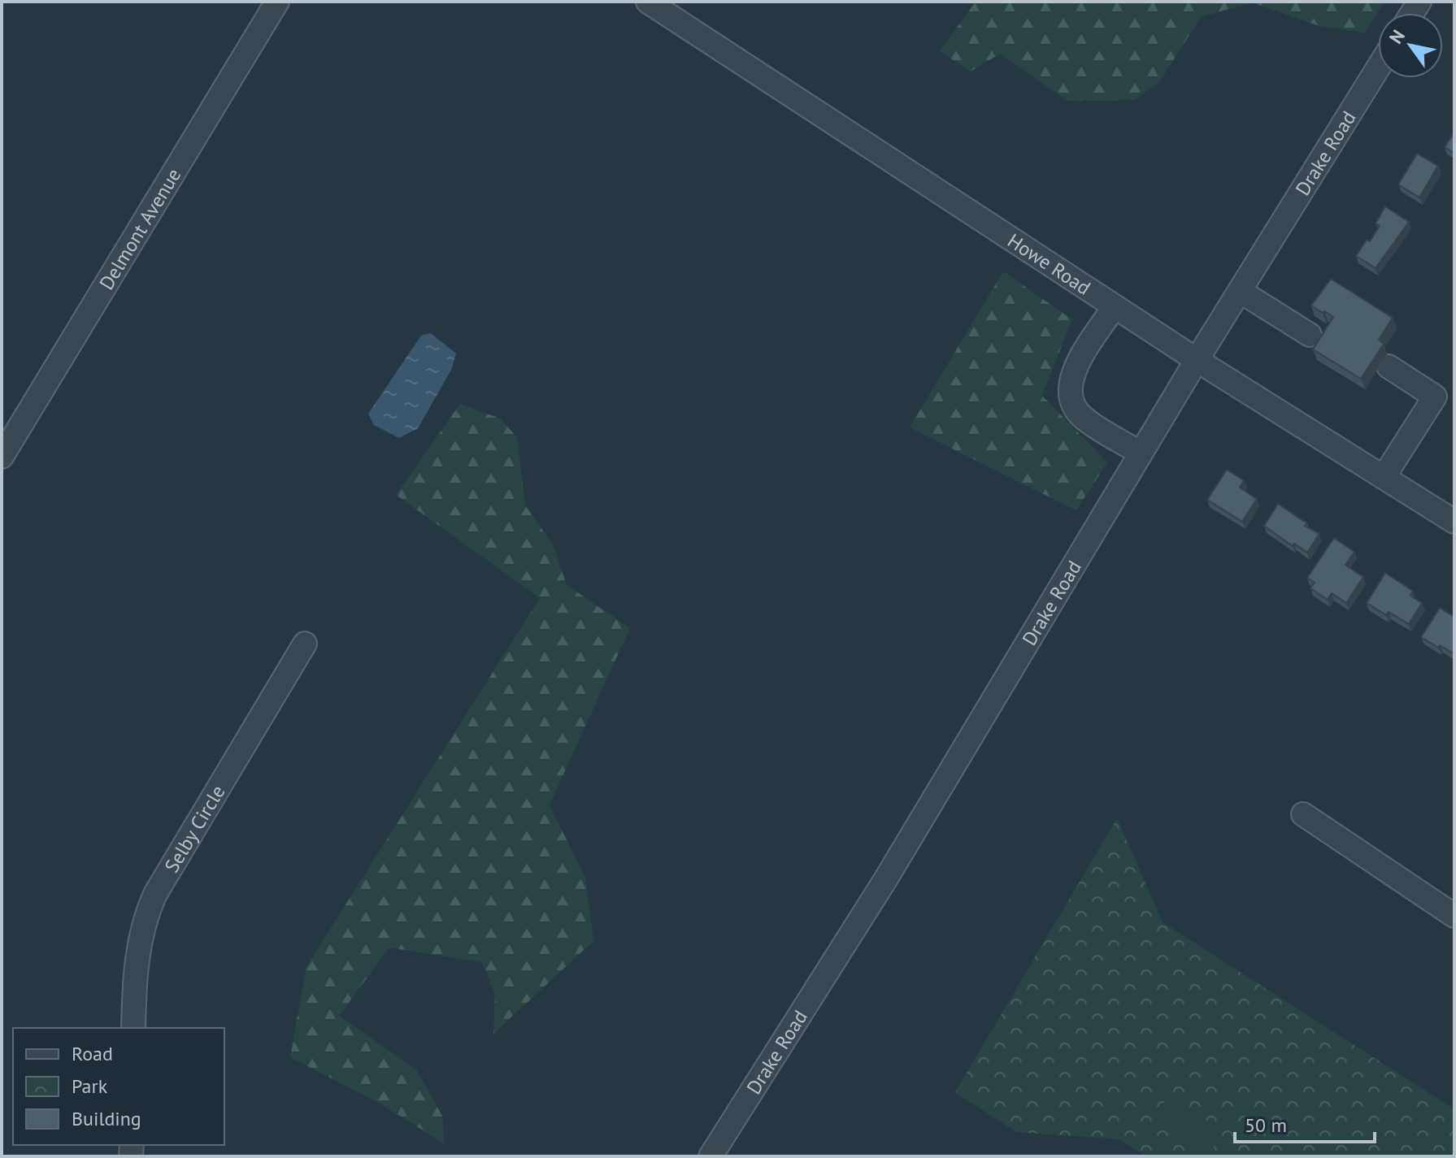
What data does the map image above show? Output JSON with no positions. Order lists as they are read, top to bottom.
{
  "streets": {
    "street": [
      "Drake Road",
      "Delmont Avenue",
      "Howe Road",
      "Selby Circle"
    ]
  },
  "crossings": [
    ["Drake Road", "Howe Road"]
  ],
  "legend": ["Road", "Park", "Building"],
  "scale_bar": "50 m",
  "north": "top left"
}
